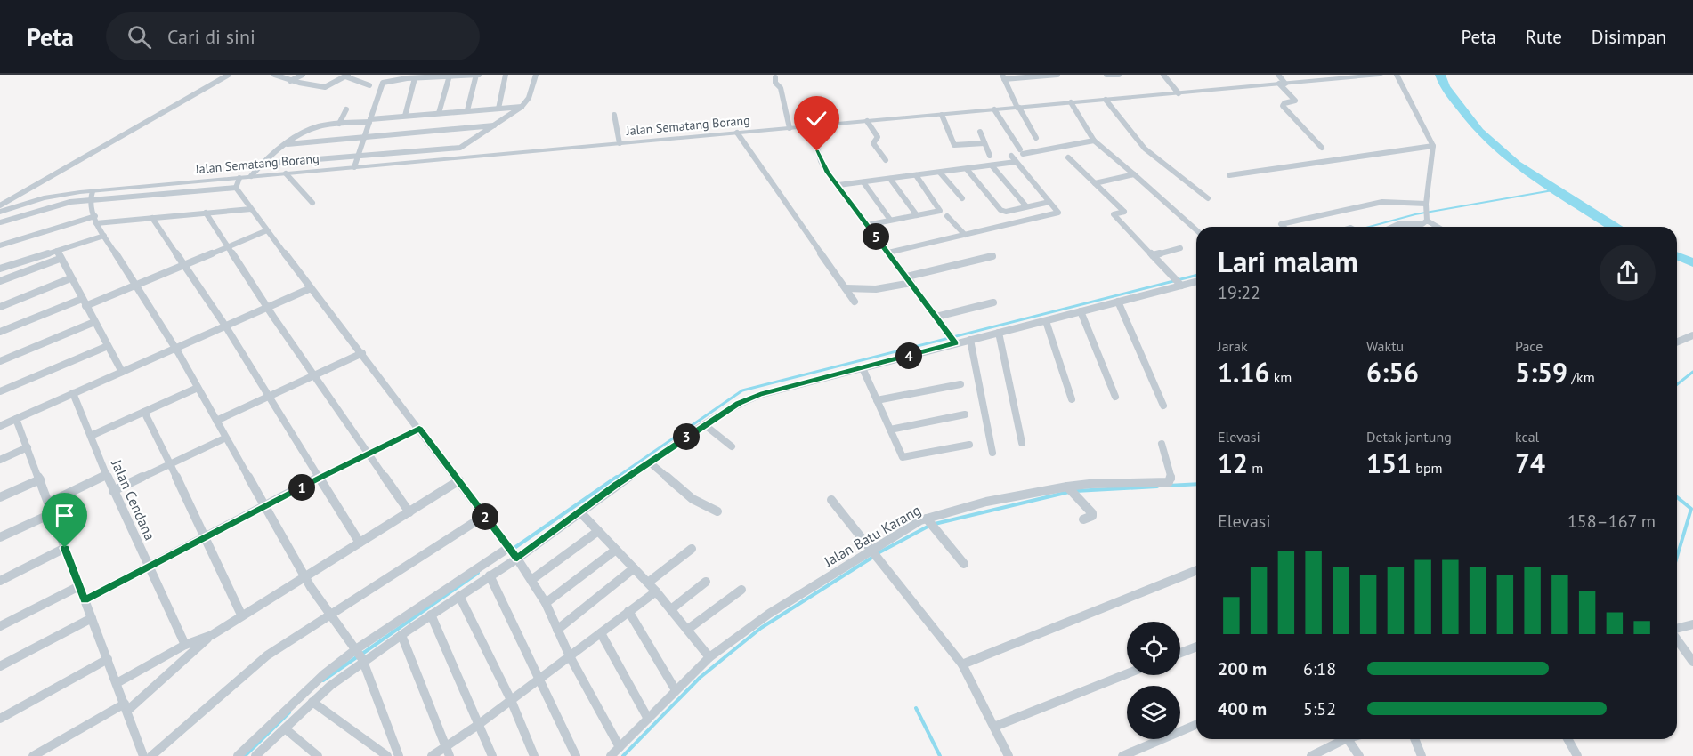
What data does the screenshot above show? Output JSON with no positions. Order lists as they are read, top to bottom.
{
  "streets": {
    "street": ["Jalan Sematang Borang", "Jalan Cendana", "Jalan Batu Karang"]
  },
  "page": {
    "header": "Peta",
    "search": "Cari di sini",
    "nav": ["Peta", "Rute", "Disimpan"],
    "pins": [
      "5",
      "4",
      "3",
      "1",
      "2"
    ],
    "heading": ["Lari malam", "19:22"],
    "stats": [
      ["Jarak", "1.16 km"],
      ["Waktu", "6:56"],
      ["Pace", "5:59 /km"],
      ["Elevasi", "12 m"],
      ["Detak jantung", "151 bpm"],
      ["kcal", "74"]
    ],
    "chart": ["Elevasi", "158–167 m"],
    "list": [
      {
        "name": "200 m",
        "note": "6:18"
      },
      {
        "name": "400 m",
        "note": "5:52"
      }
    ]
  }
}
